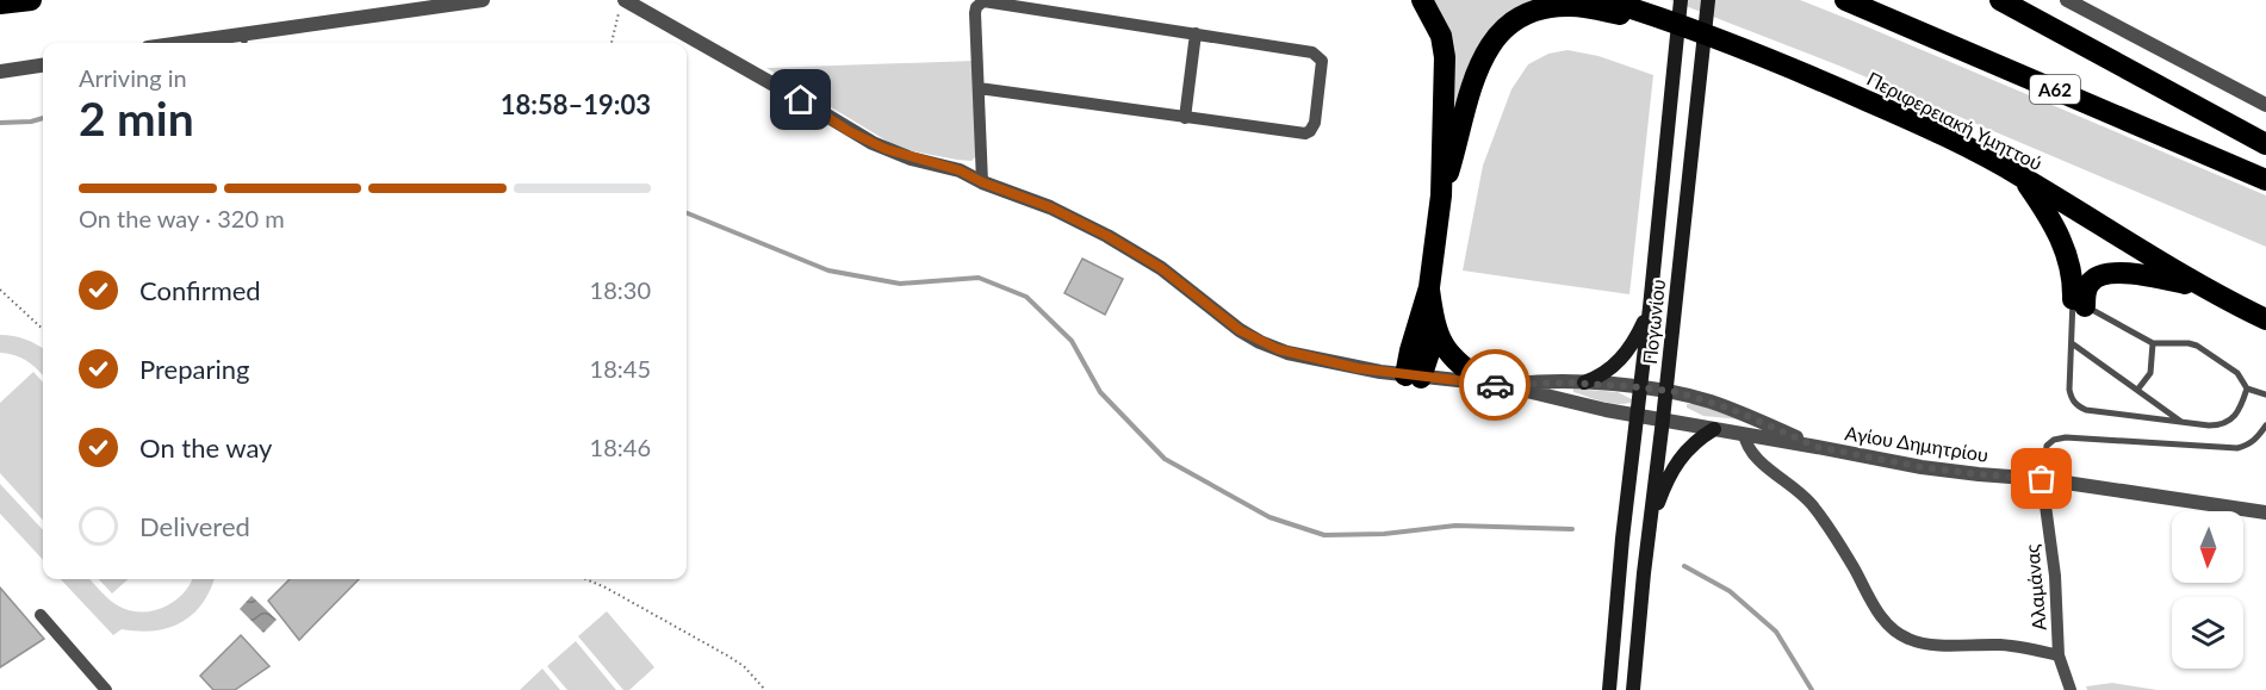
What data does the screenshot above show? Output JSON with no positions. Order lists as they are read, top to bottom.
{
  "streets": {
    "highway": ["Α62", "Περιφερειακή Υμηττού"],
    "main road": ["Πογωνίου"],
    "street": ["Αγίου Δημητρίου", "Αλαμάνας"]
  },
  "crossings": [
    ["Αγίου Δημητρίου", "Αλαμάνας"]
  ],
  "north": "bottom",
  "page": {
    "heading": ["2 min", "Arriving in", "18:58–19:03"],
    "bar": "On the way · 320 m",
    "list": [
      ["Confirmed", "18:30"],
      ["Preparing", "18:45"],
      ["On the way", "18:46"],
      "Delivered"
    ]
  }
}
